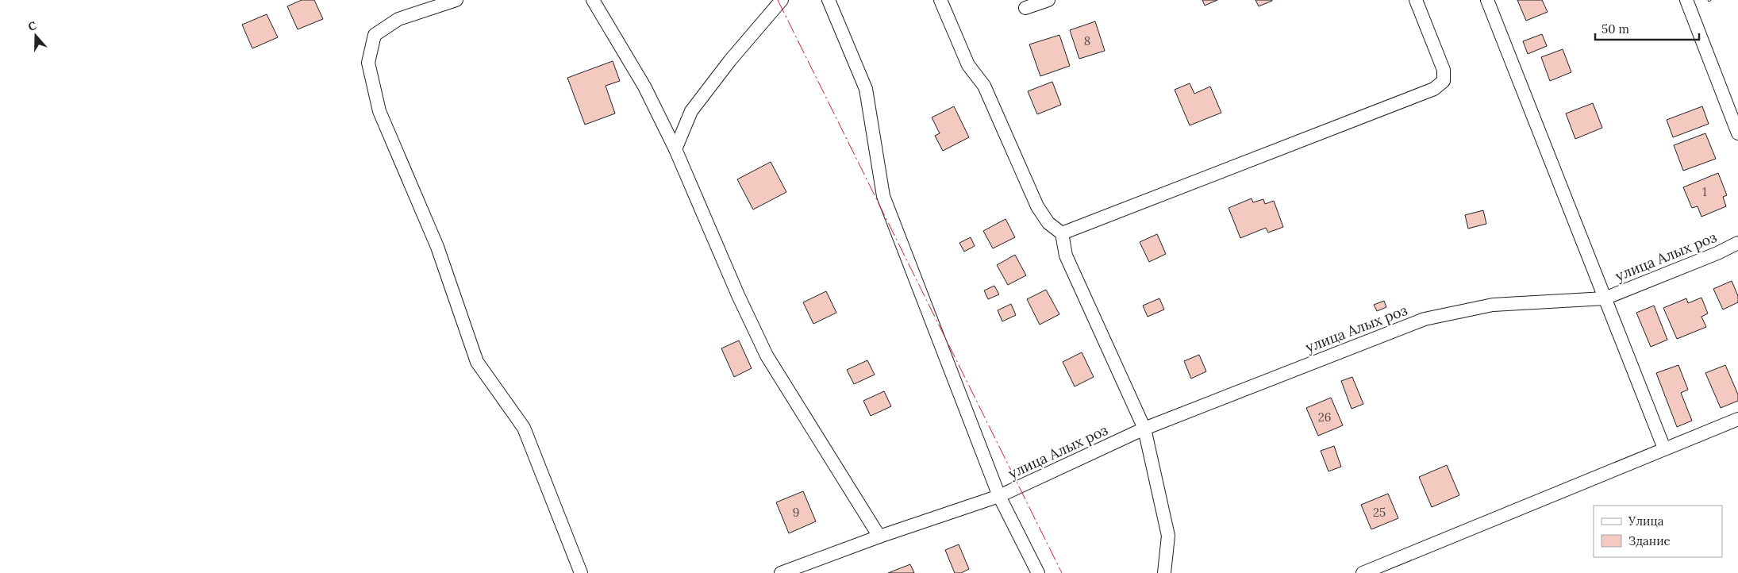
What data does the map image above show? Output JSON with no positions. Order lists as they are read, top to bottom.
{
  "streets": {
    "street": ["улица Алых роз"]
  },
  "house_numbers": [
    "8",
    "1",
    "26",
    "9",
    "25"
  ],
  "legend": ["Улица", "Здание"],
  "scale_bar": "50 m",
  "north": "top"
}
